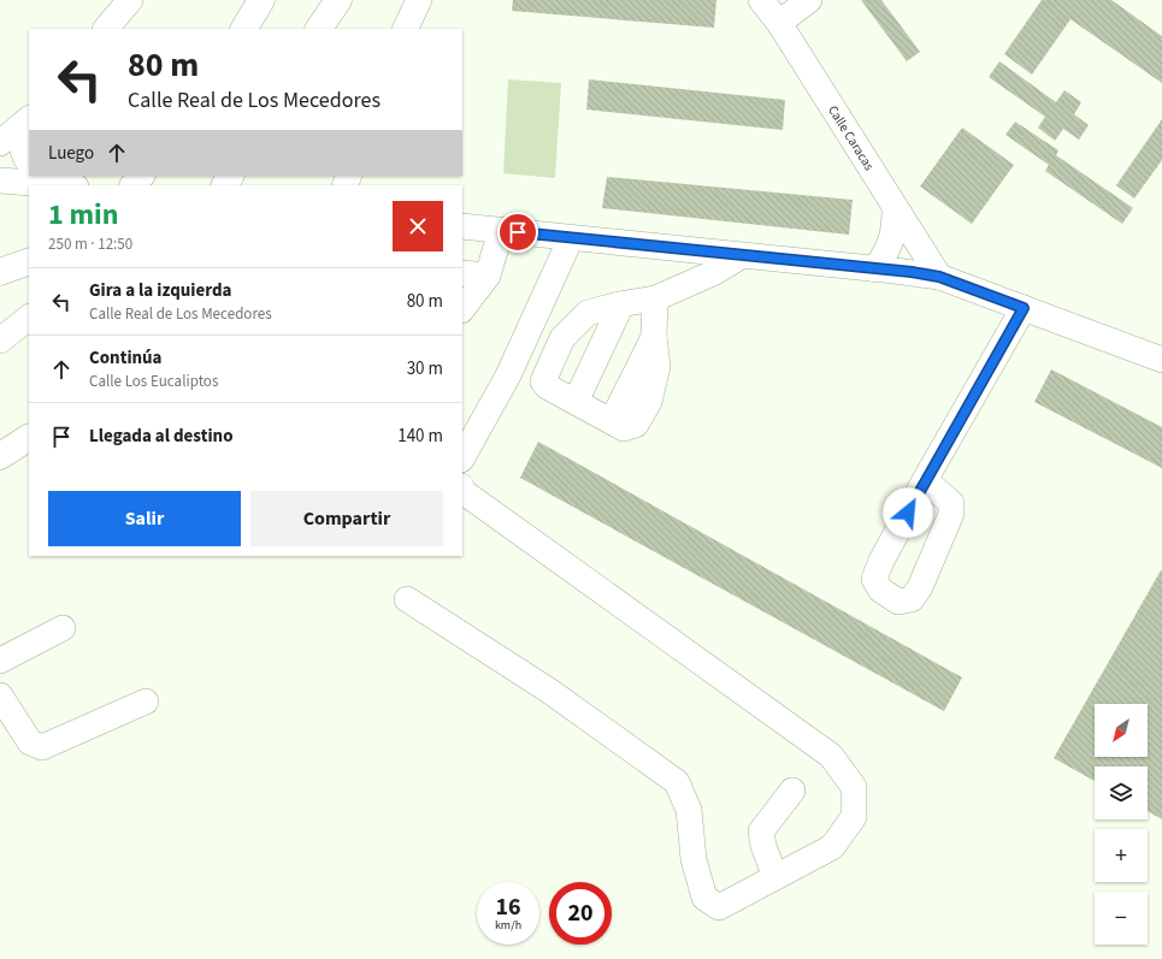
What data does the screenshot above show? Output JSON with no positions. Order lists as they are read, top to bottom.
{
  "streets": {
    "street": ["Calle Caracas"]
  },
  "north": "bottom left",
  "page": {
    "turn": ["80 m", "Calle Real de Los Mecedores"],
    "then": "Luego",
    "heading": ["1 min", "250 m · 12:50"],
    "list": [
      {
        "name": "Gira a la izquierda",
        "note": "Calle Real de Los Mecedores",
        "value": "80 m"
      },
      {
        "name": "Continúa",
        "note": "Calle Los Eucaliptos",
        "value": "30 m"
      },
      {
        "name": "Llegada al destino",
        "value": "140 m"
      }
    ],
    "buttons": ["Salir", "Compartir"],
    "map_buttons": ["+", "−"],
    "speed": "16 km/h",
    "limit": "20"
  }
}
